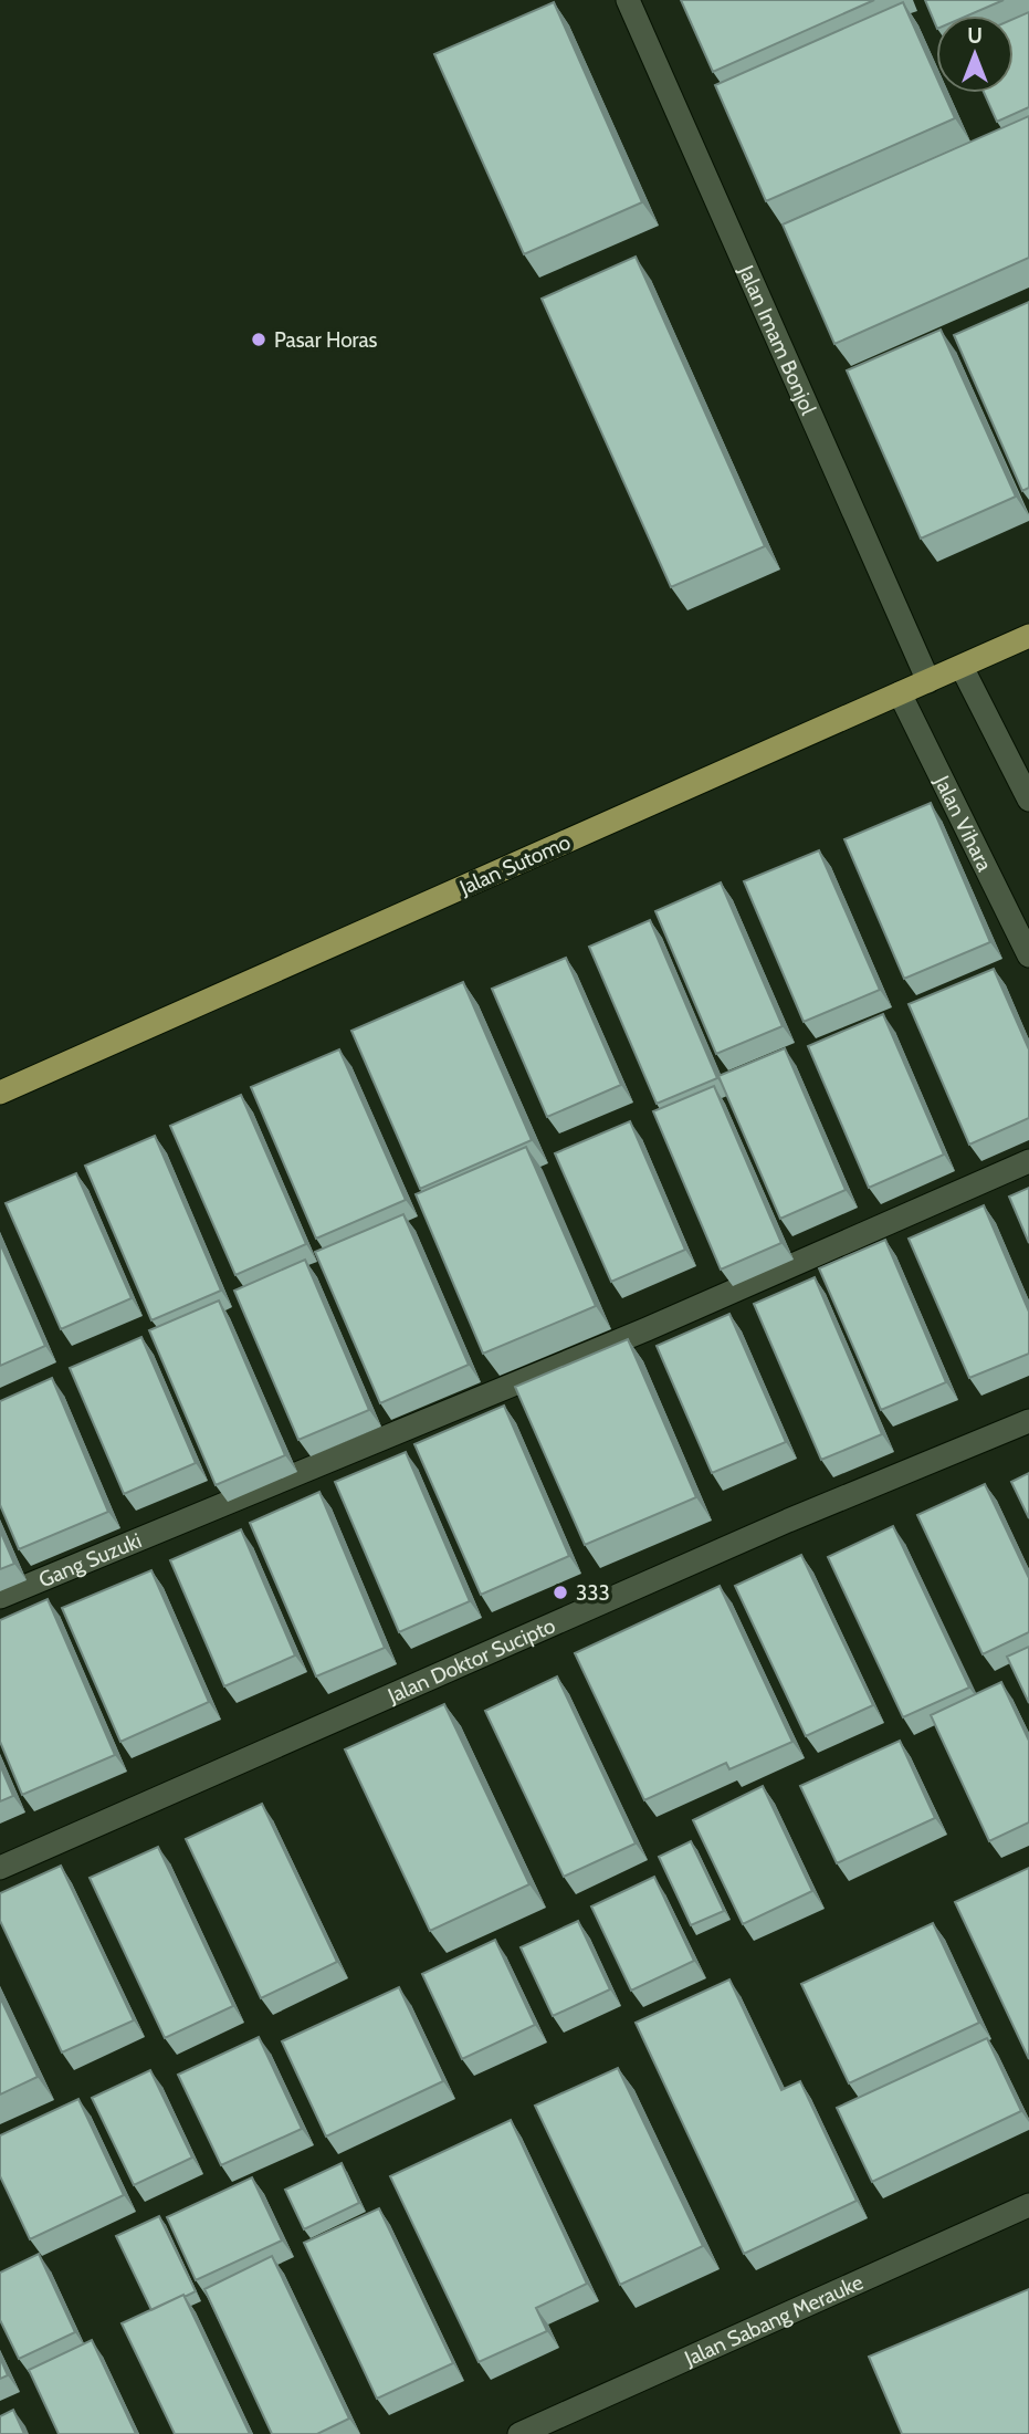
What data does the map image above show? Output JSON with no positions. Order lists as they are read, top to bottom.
{
  "streets": {
    "main road": ["Jalan Sutomo"],
    "street": [
      "Jalan Imam Bonjol",
      "Jalan Vihara",
      "Gang Suzuki",
      "Jalan Doktor Sucipto",
      "Jalan Sabang Merauke"
    ]
  },
  "crossings": [
    ["Jalan Imam Bonjol", "Jalan Sutomo"],
    ["Jalan Vihara", "Jalan Sutomo"]
  ],
  "places": ["Pasar Horas", "333"],
  "north": "top"
}
